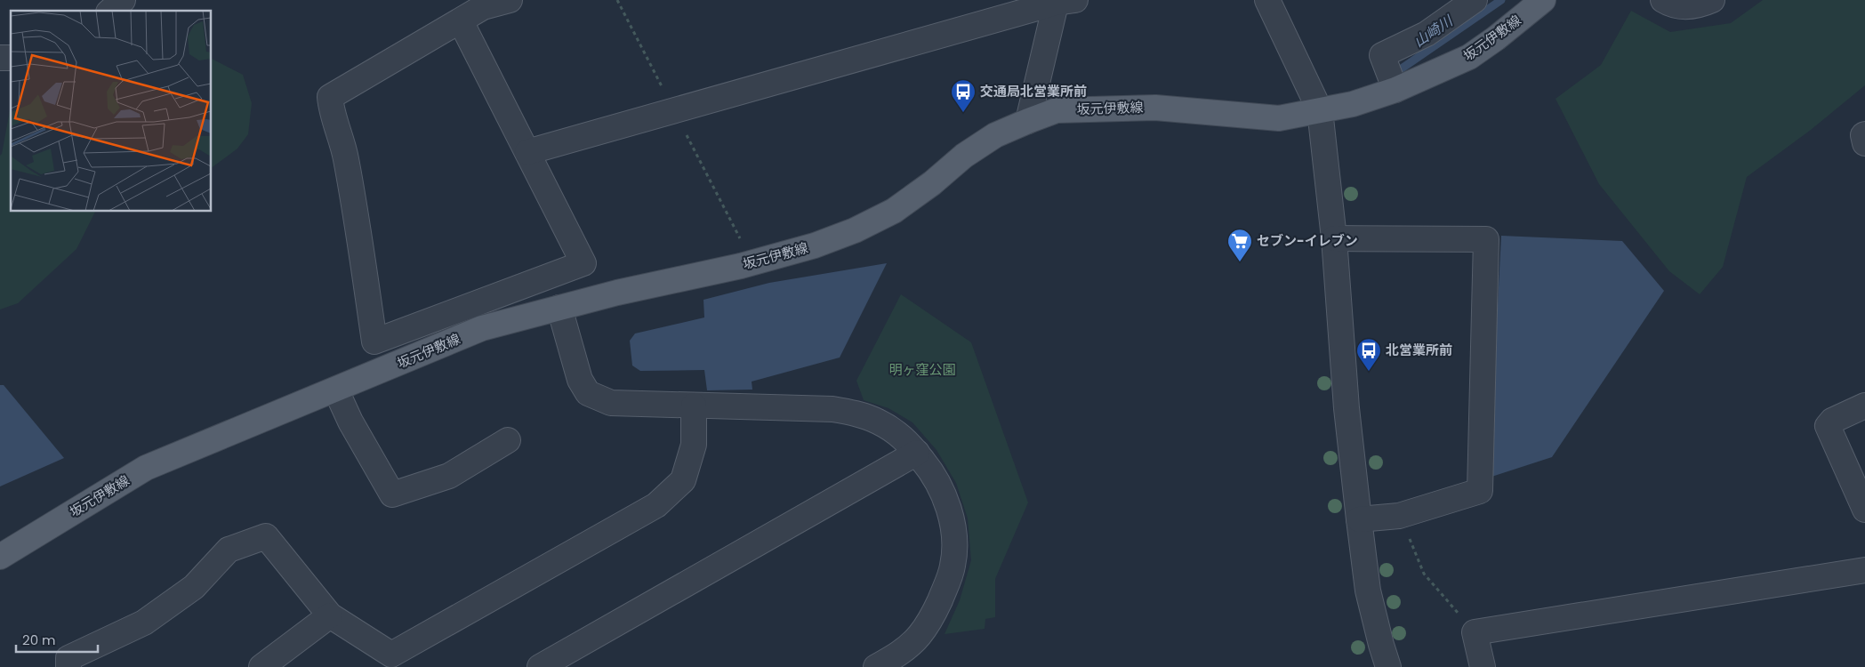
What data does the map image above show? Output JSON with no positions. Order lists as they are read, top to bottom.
{
  "streets": {
    "main road": ["坂元伊敷線"]
  },
  "water": ["山崎川"],
  "parks": ["明ヶ窪公園"],
  "places": {
    "bus stop": ["交通局北営業所前", "北営業所前"],
    "supermarket": ["セブン-イレブン"]
  },
  "scale_bar": "20 m"
}
